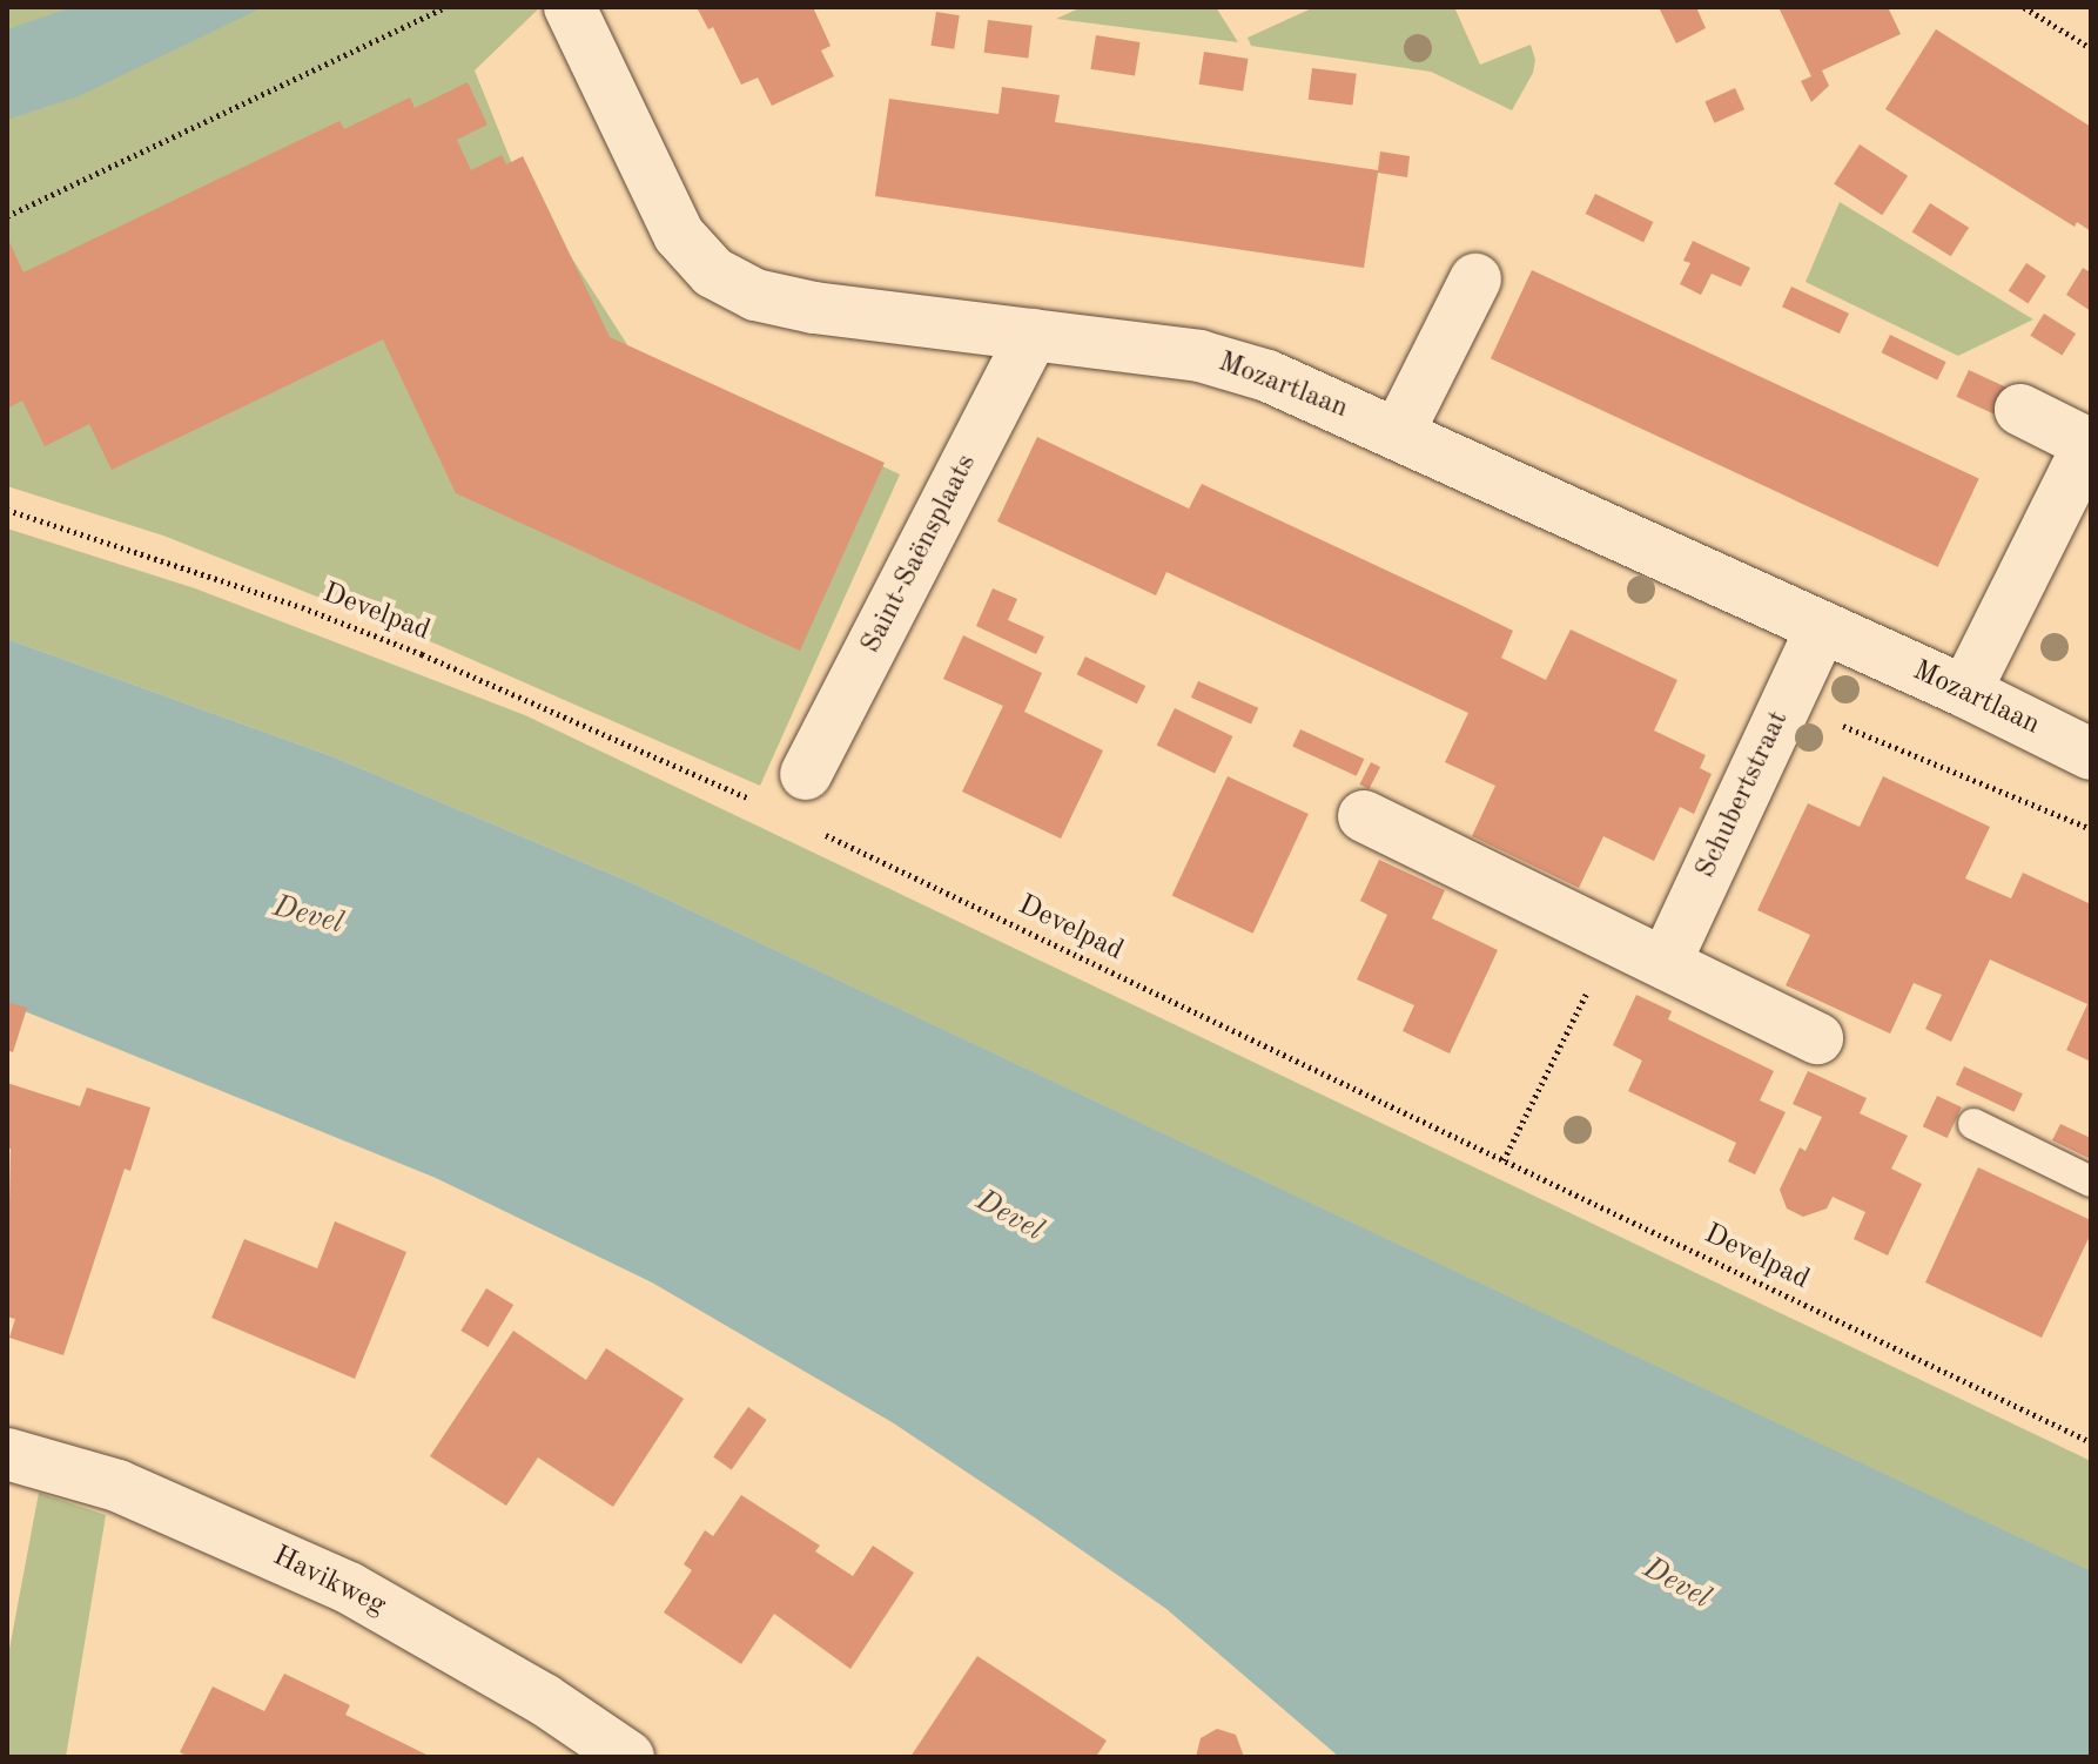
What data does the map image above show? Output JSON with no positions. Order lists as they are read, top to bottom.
{
  "streets": {
    "street": [
      "Mozartlaan",
      "Saint-Saënsplaats",
      "Schubertstraat",
      "Havikweg"
    ],
    "path": ["Develpad"]
  },
  "crossings": [
    ["Mozartlaan", "Saint-Saënsplaats"],
    ["Mozartlaan", "Schubertstraat"]
  ],
  "water": ["Devel"]
}
